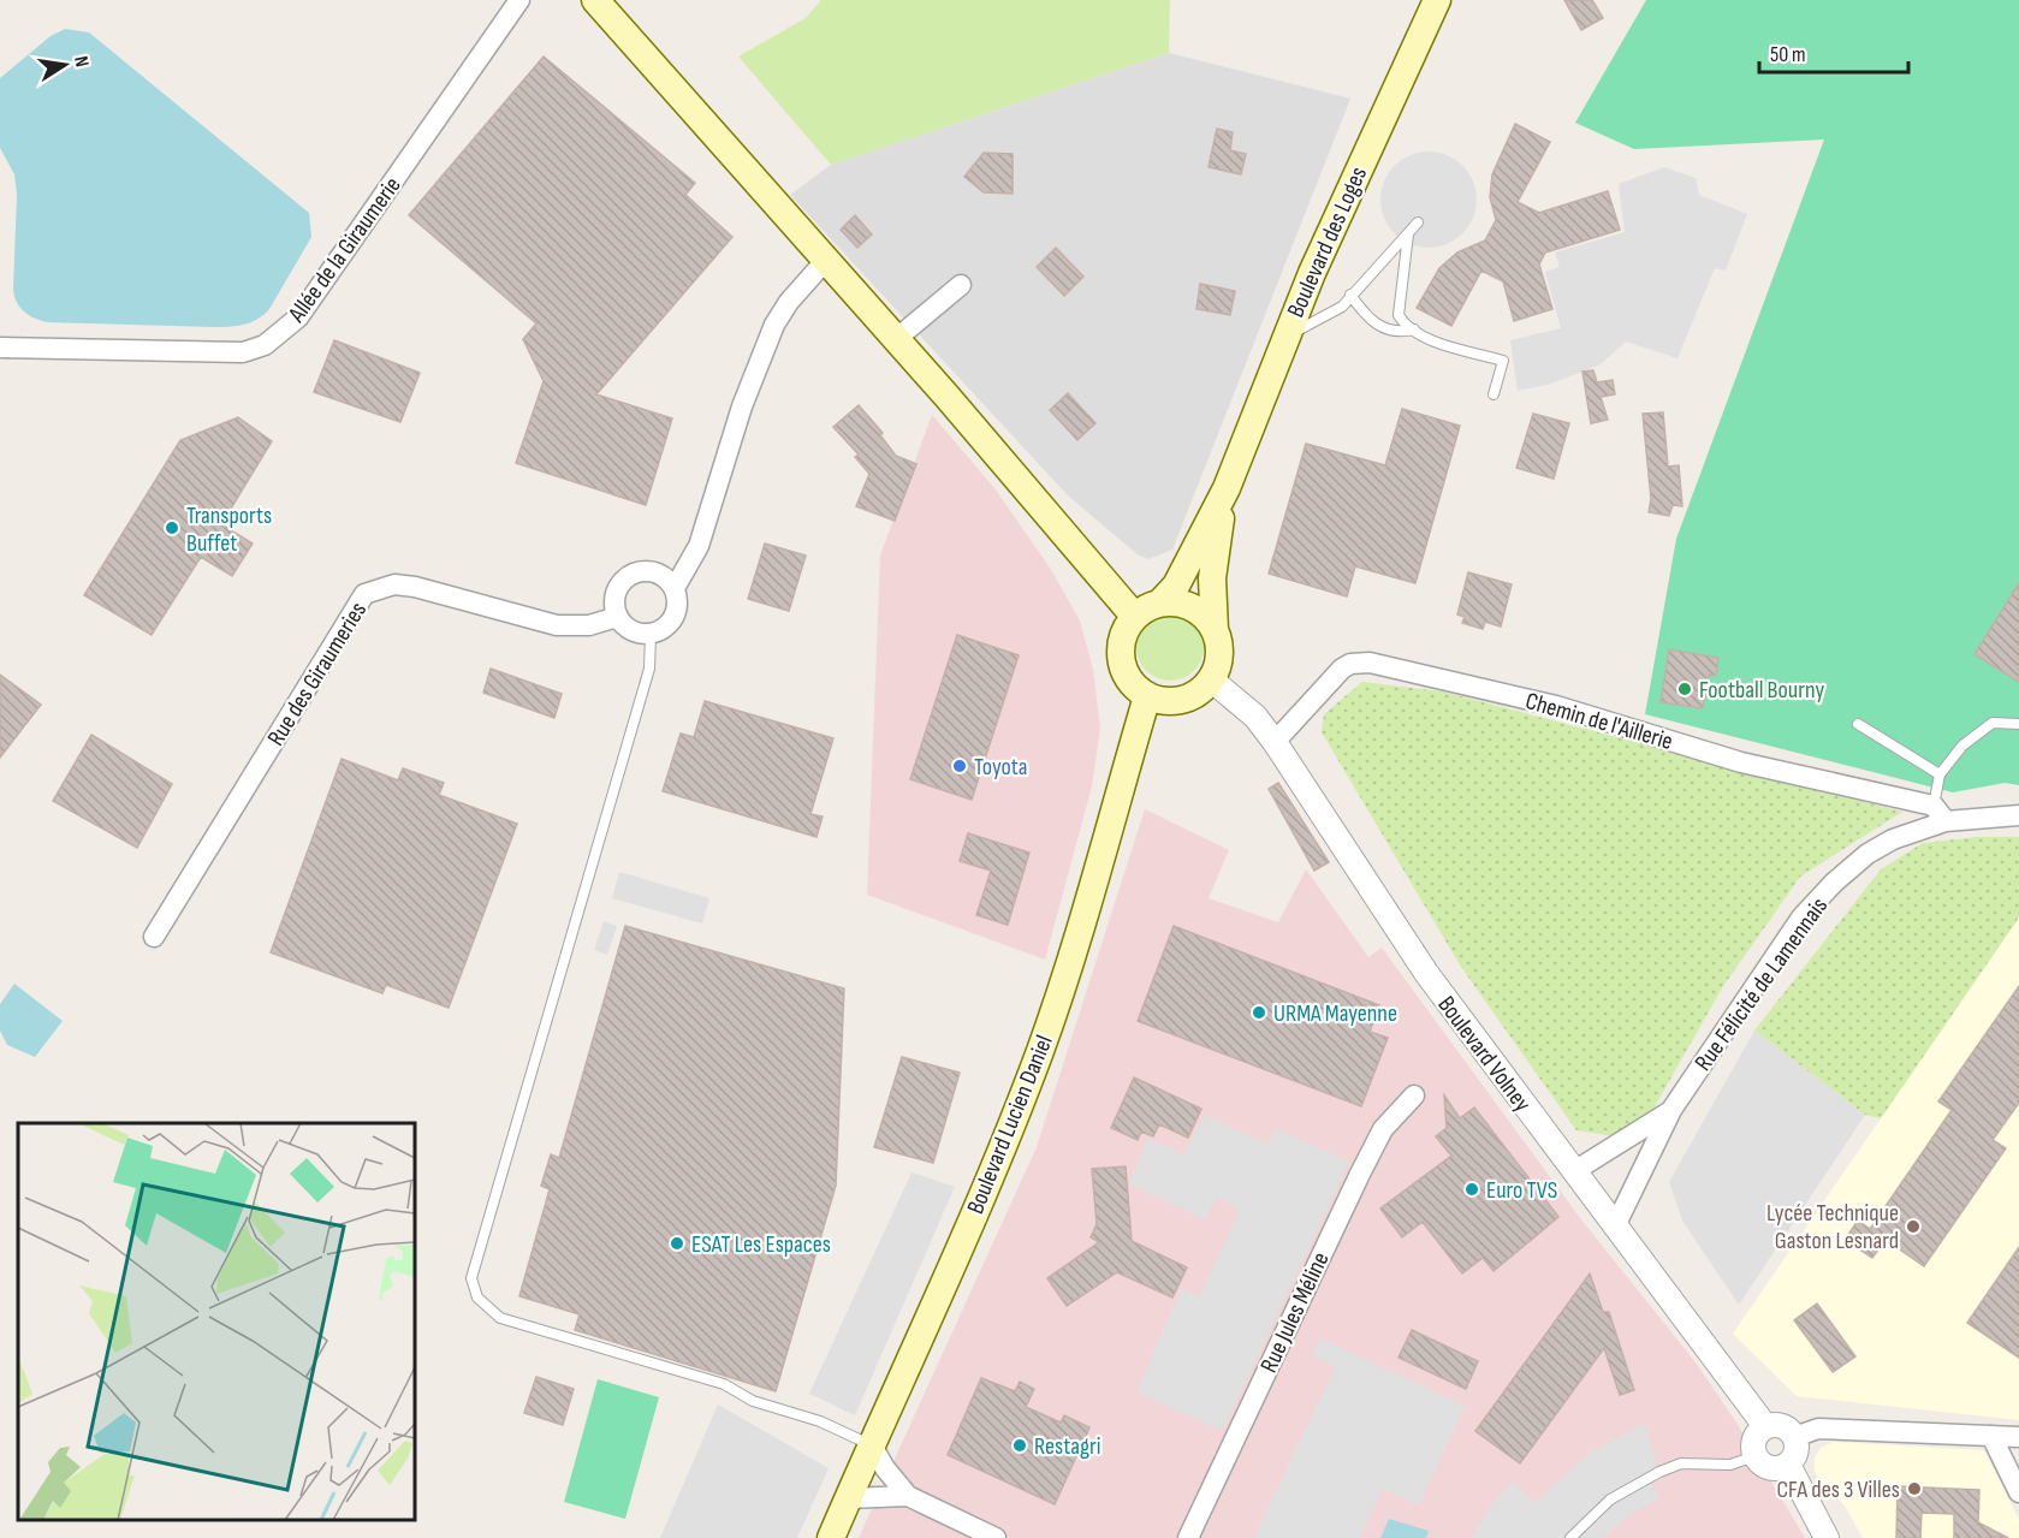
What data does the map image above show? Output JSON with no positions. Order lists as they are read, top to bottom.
{
  "streets": {
    "main road": ["Boulevard des Loges", "Boulevard Lucien Daniel"],
    "street": [
      "Allée de la Giraumerie",
      "Rue des Giraumeries",
      "Chemin de l'Aillerie",
      "Rue Félicité de Lamennais",
      "Boulevard Volney",
      "Rue Jules Méline"
    ]
  },
  "crossings": [
    ["Boulevard des Loges", "Boulevard Volney"],
    ["Boulevard des Loges", "Boulevard Lucien Daniel"],
    ["Chemin de l'Aillerie", "Rue Félicité de Lamennais"],
    ["Chemin de l'Aillerie", "Boulevard Volney"],
    ["Rue Félicité de Lamennais", "Boulevard Volney"],
    ["Boulevard Volney", "Boulevard Lucien Daniel"]
  ],
  "places": [
    "Transports Buffet",
    "Football Bourny",
    "Toyota",
    "URMA Mayenne",
    "Euro TVS",
    "Lycée Technique Gaston Lesnard",
    "ESAT Les Espaces",
    "Restagri",
    "CFA des 3 Villes"
  ],
  "scale_bar": "50 m",
  "north": "right"
}
